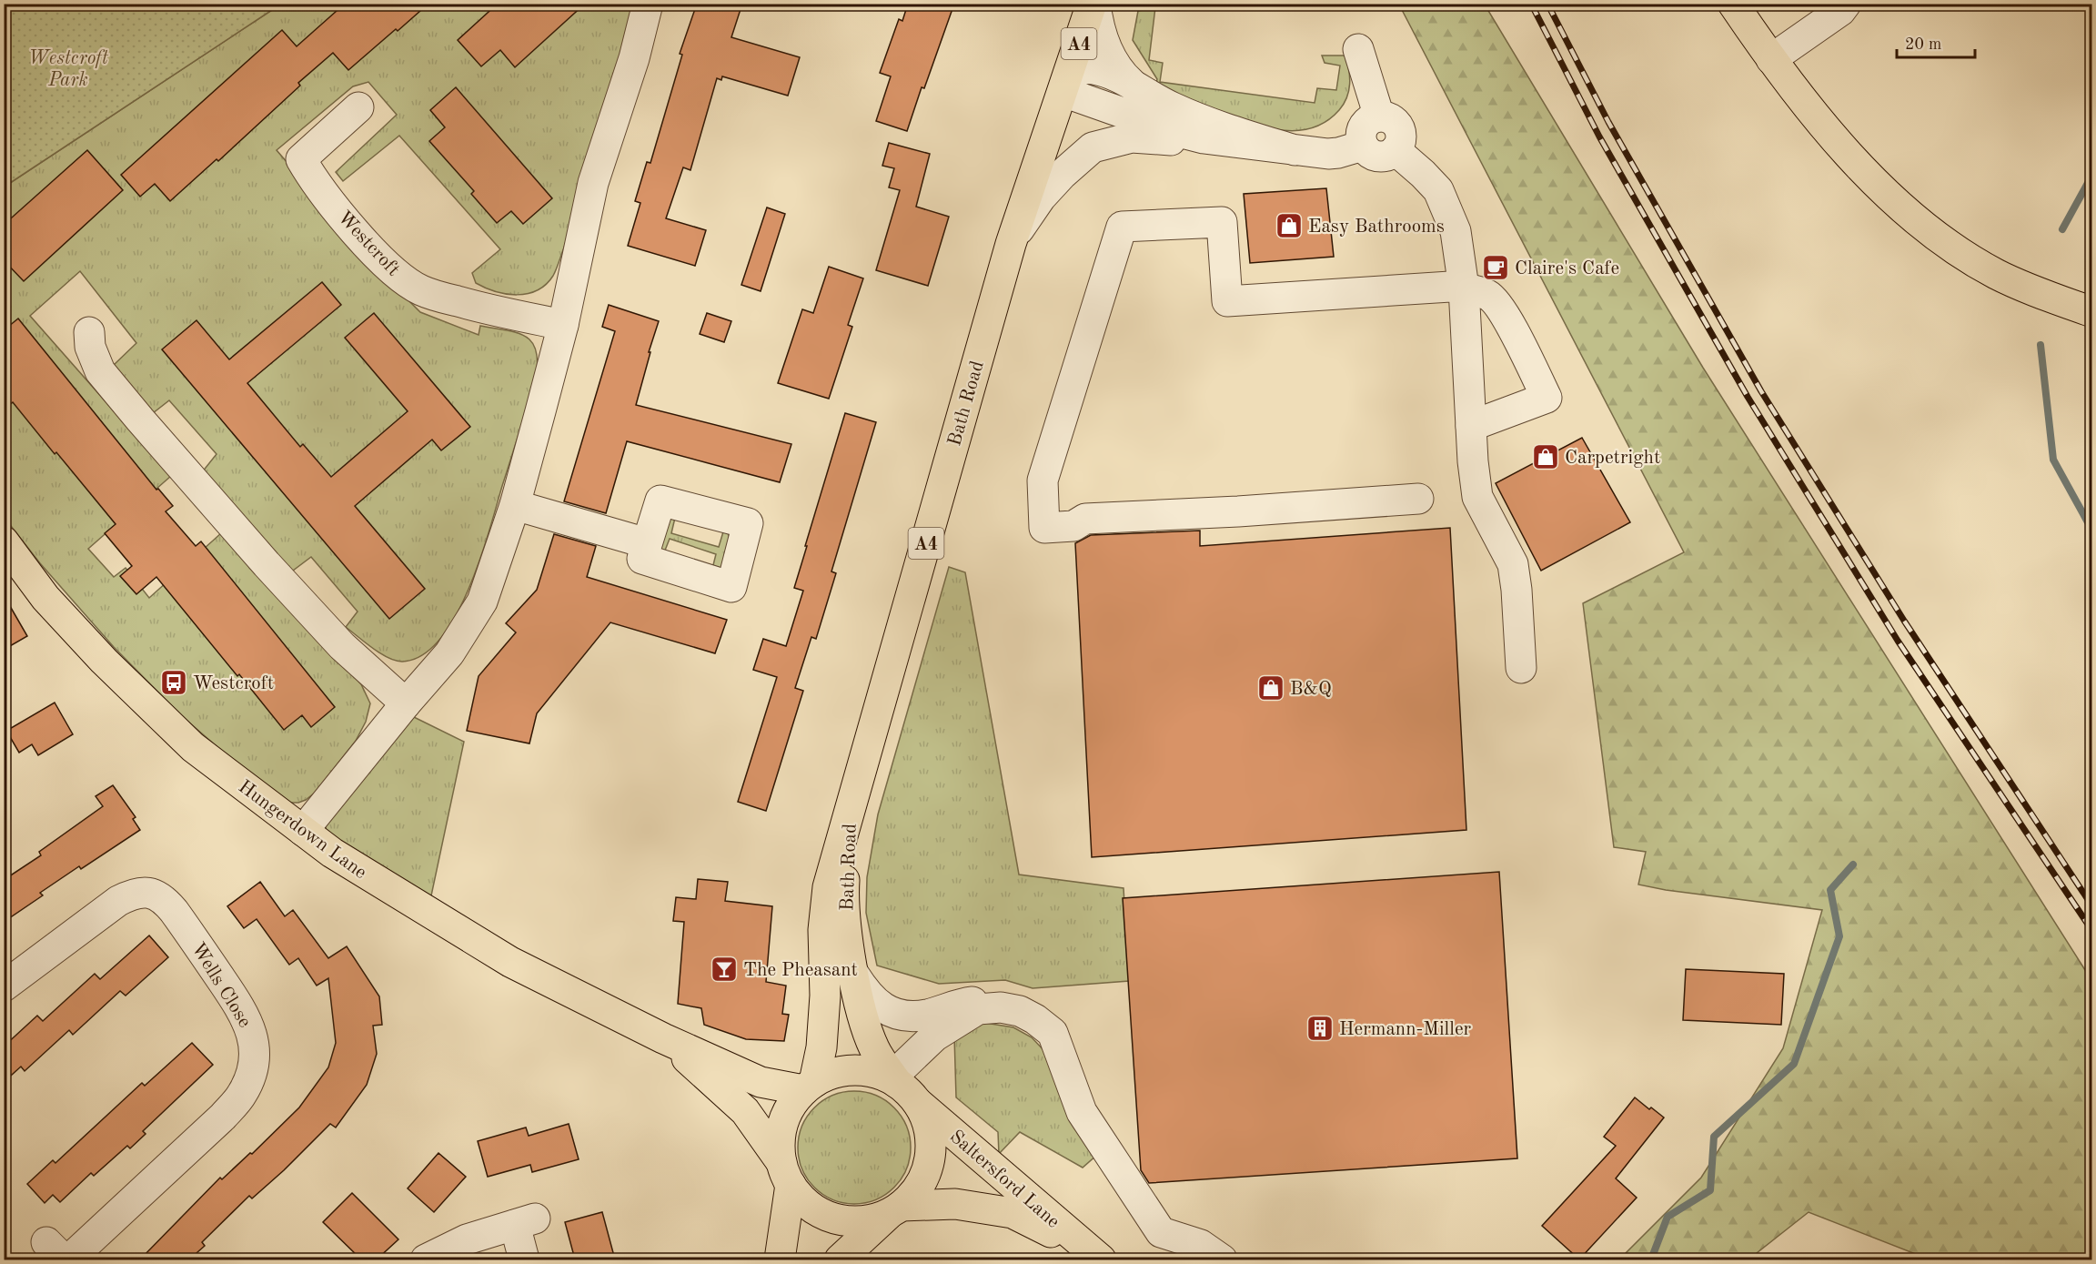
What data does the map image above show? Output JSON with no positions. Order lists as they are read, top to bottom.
{
  "streets": {
    "main road": [
      "A4",
      "Bath Road",
      "Hungerdown Lane",
      "Saltersford Lane"
    ],
    "street": ["Westcroft", "Wells Close"]
  },
  "crossings": [
    ["Bath Road", "Hungerdown Lane"],
    ["Bath Road", "Saltersford Lane"],
    ["Hungerdown Lane", "Saltersford Lane"]
  ],
  "parks": ["Westcroft Park"],
  "places": {
    "shop": ["Easy Bathrooms", "Carpetright", "B&Q"],
    "cafe": ["Claire's Cafe"],
    "bus stop": ["Westcroft"],
    "bar": ["The Pheasant"],
    "building": ["Hermann-Miller"]
  },
  "scale_bar": "20 m"
}
